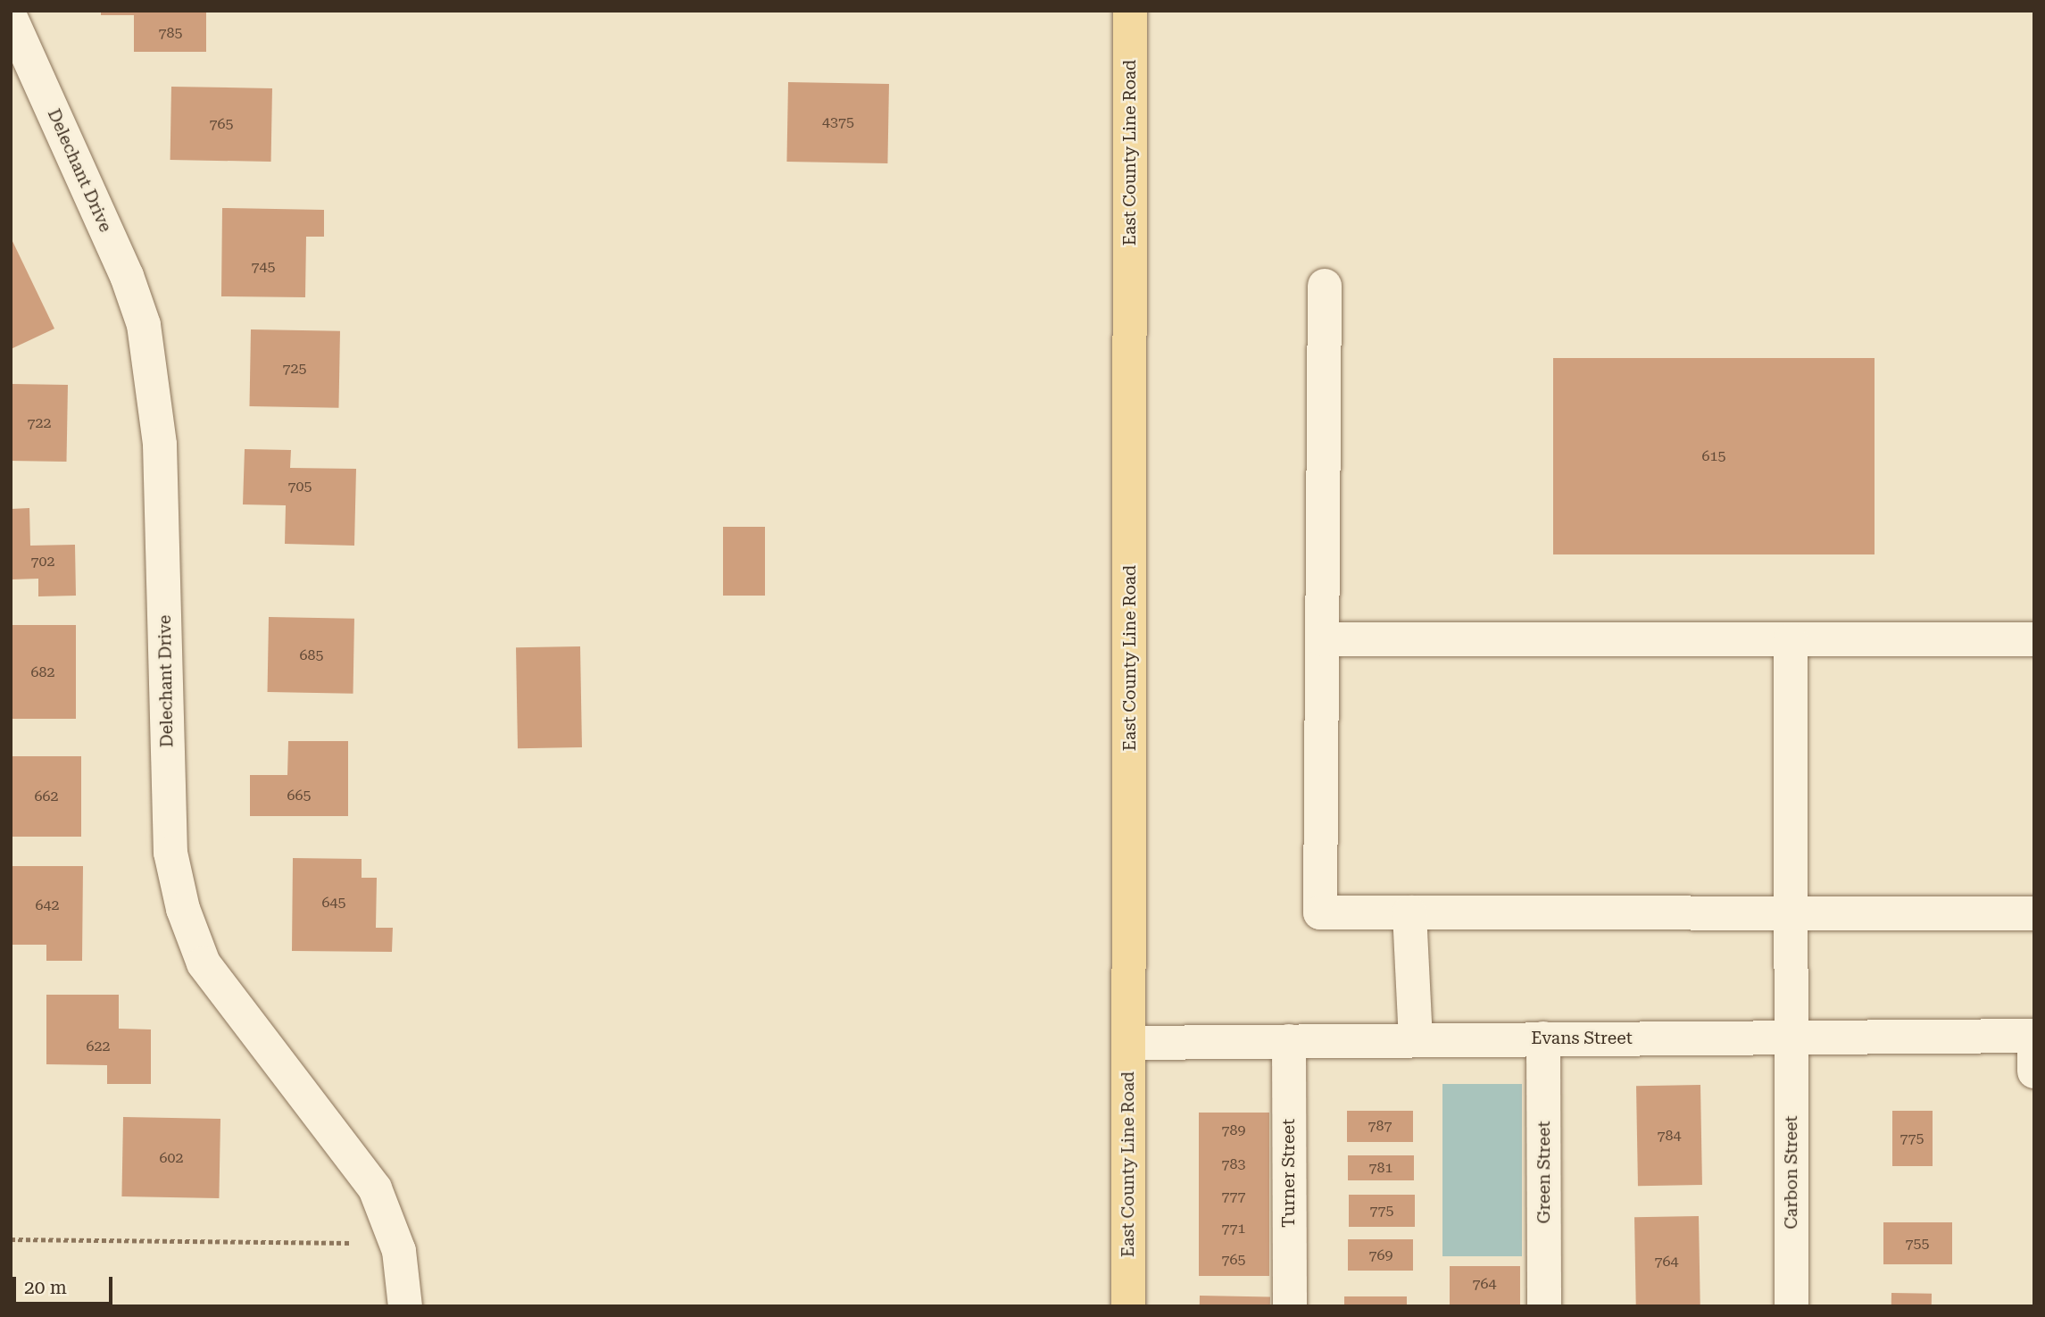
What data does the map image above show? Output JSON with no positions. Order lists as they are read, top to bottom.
{
  "streets": {
    "main road": ["East County Line Road"],
    "street": [
      "Delechant Drive",
      "Evans Street",
      "Green Street",
      "Carbon Street",
      "Turner Street"
    ]
  },
  "crossings": [
    ["East County Line Road", "Evans Street"],
    ["Evans Street", "Green Street"],
    ["Evans Street", "Carbon Street"],
    ["Evans Street", "Turner Street"]
  ],
  "house_numbers": [
    "785",
    "4375",
    "765",
    "745",
    "725",
    "722",
    "615",
    "705",
    "702",
    "685",
    "682",
    "665",
    "662",
    "645",
    "642",
    "622",
    "787",
    "789",
    "784",
    "775",
    "602",
    "783",
    "781",
    "777",
    "775",
    "771",
    "755",
    "769",
    "765",
    "764",
    "764"
  ],
  "scale_bar": "20 m"
}
